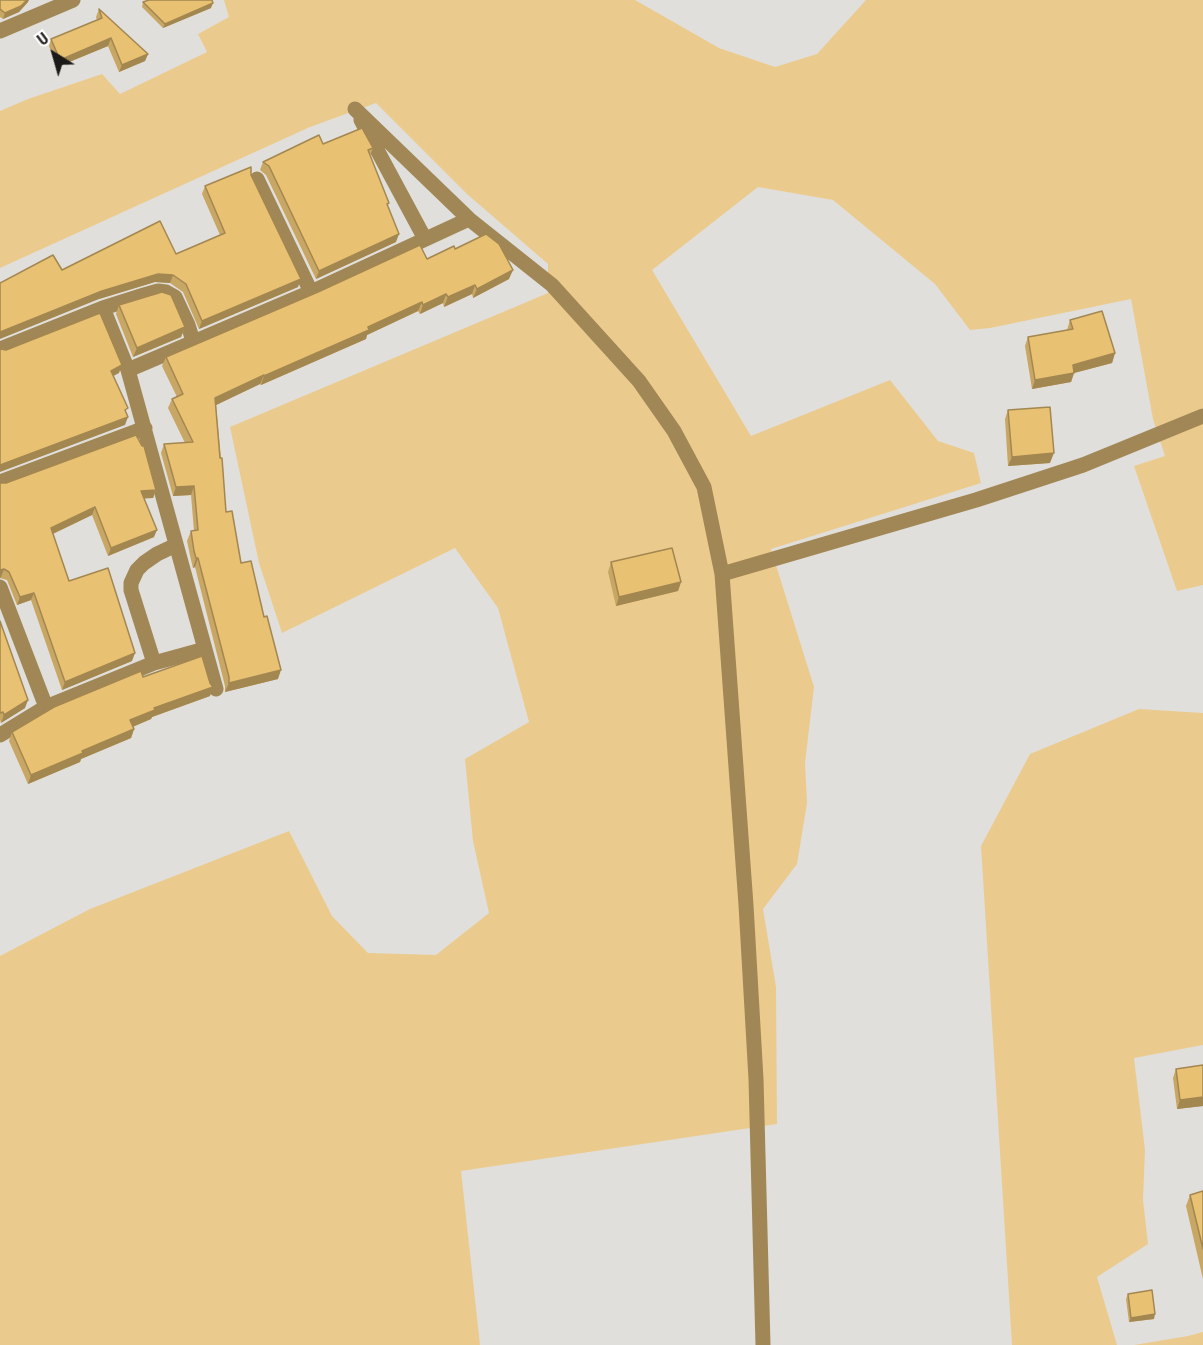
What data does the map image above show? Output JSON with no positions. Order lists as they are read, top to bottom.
{
  "north": "top left"
}
